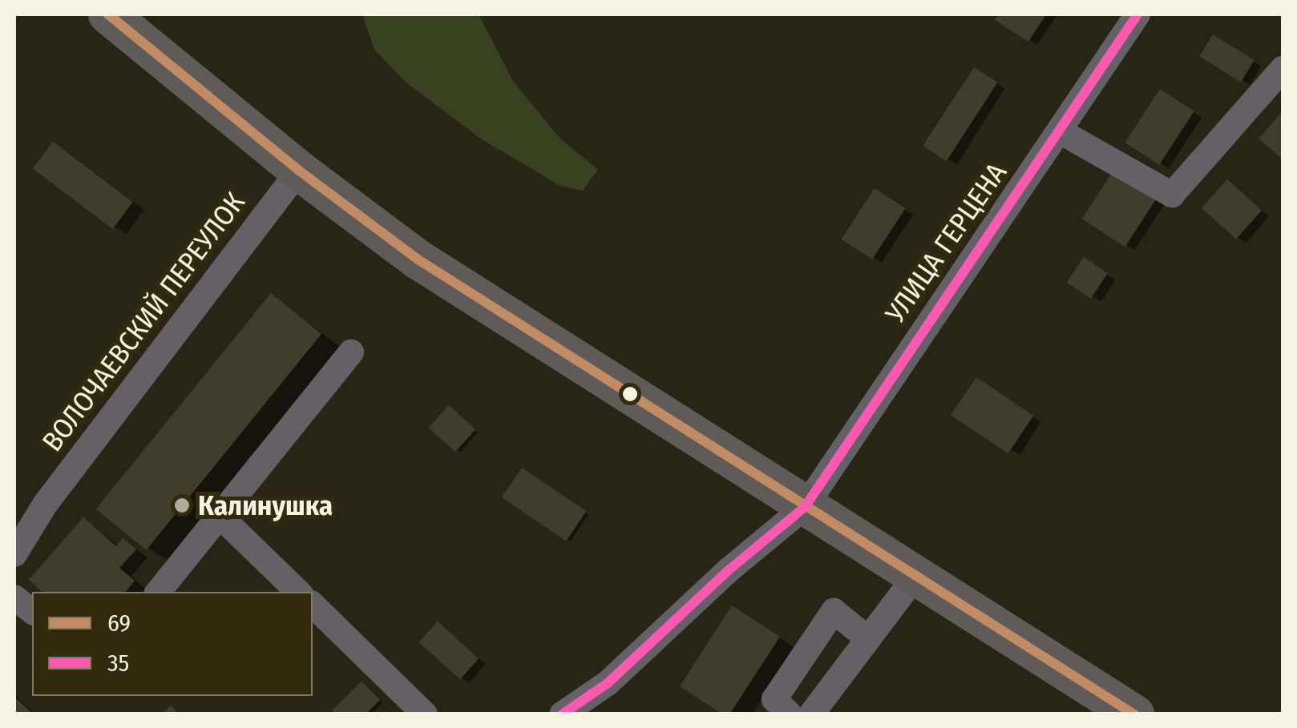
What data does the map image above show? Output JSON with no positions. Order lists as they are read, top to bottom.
{
  "streets": {
    "street": ["УЛИЦА ГЕРЦЕНА", "ВОЛОЧАЕВСКИЙ ПЕРЕУЛОК"]
  },
  "places": ["Калинушка"],
  "lines": ["transit line 69", "transit line 35"],
  "legend": ["69", "35"]
}
